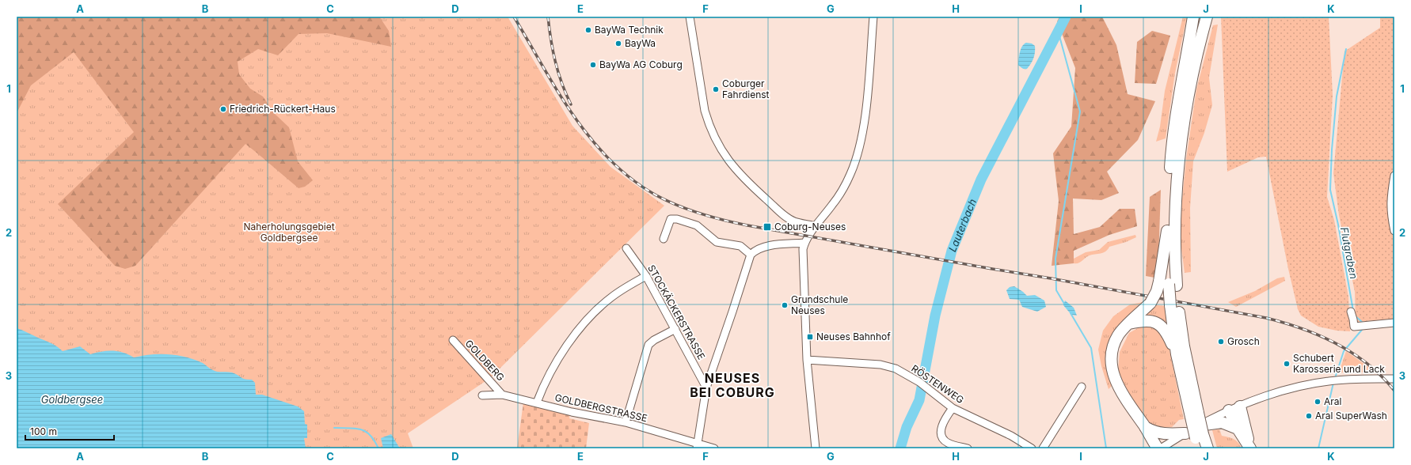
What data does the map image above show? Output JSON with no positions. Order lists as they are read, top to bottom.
{
  "streets": {
    "street": [
      "STOCKÄCKERSTRASSE",
      "GOLDBERG",
      "RÖSTENWEG",
      "GOLDBERGSTRASSE"
    ]
  },
  "crossings": [
    ["GOLDBERG", "GOLDBERGSTRASSE"]
  ],
  "districts": ["NEUSES BEI COBURG"],
  "water": ["Lauterbach", "Flutgraben", "Goldbergsee"],
  "parks": ["Naherholungsgebiet Goldbergsee"],
  "places": {
    "other": [
      "BayWa Technik",
      "BayWa",
      "BayWa AG Coburg",
      "Coburger Fahrdienst",
      "Friedrich-Rückert-Haus",
      "Grundschule Neuses",
      "Grosch",
      "Schubert Karosserie und Lack",
      "Aral",
      "Aral SuperWash"
    ],
    "transit": ["Coburg-Neuses", "Neuses Bahnhof"]
  },
  "scale_bar": "100 m",
  "grid": {
    "columns": [
      "A",
      "B",
      "C",
      "D",
      "E",
      "F",
      "G",
      "H",
      "I",
      "J",
      "K"
    ],
    "rows": ["1", "2", "3"]
  }
}
